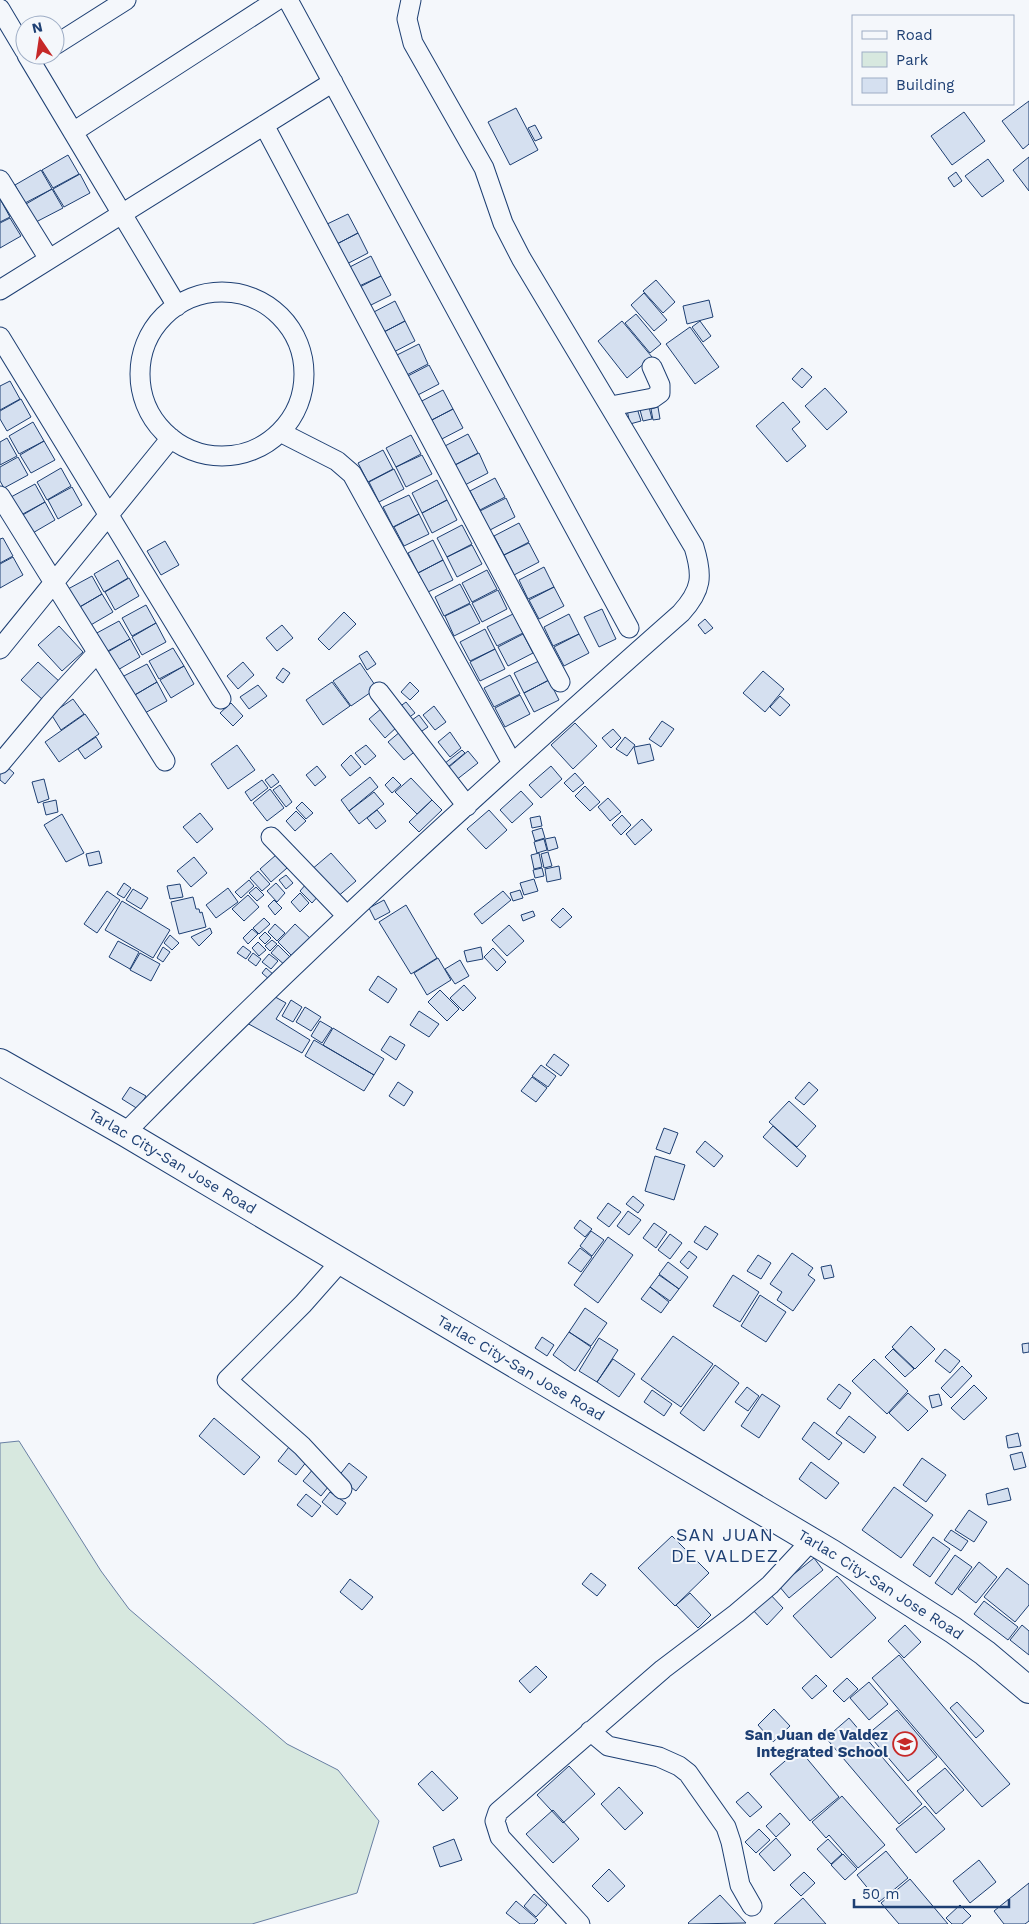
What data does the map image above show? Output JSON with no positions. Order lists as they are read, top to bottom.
{
  "streets": {
    "main road": ["Tarlac City-San Jose Road"]
  },
  "districts": ["SAN JUAN DE VALDEZ"],
  "places": {
    "school or university": ["San Juan de Valdez Integrated School"]
  },
  "legend": ["Road", "Park", "Building"],
  "scale_bar": "50 m",
  "north": "top"
}
